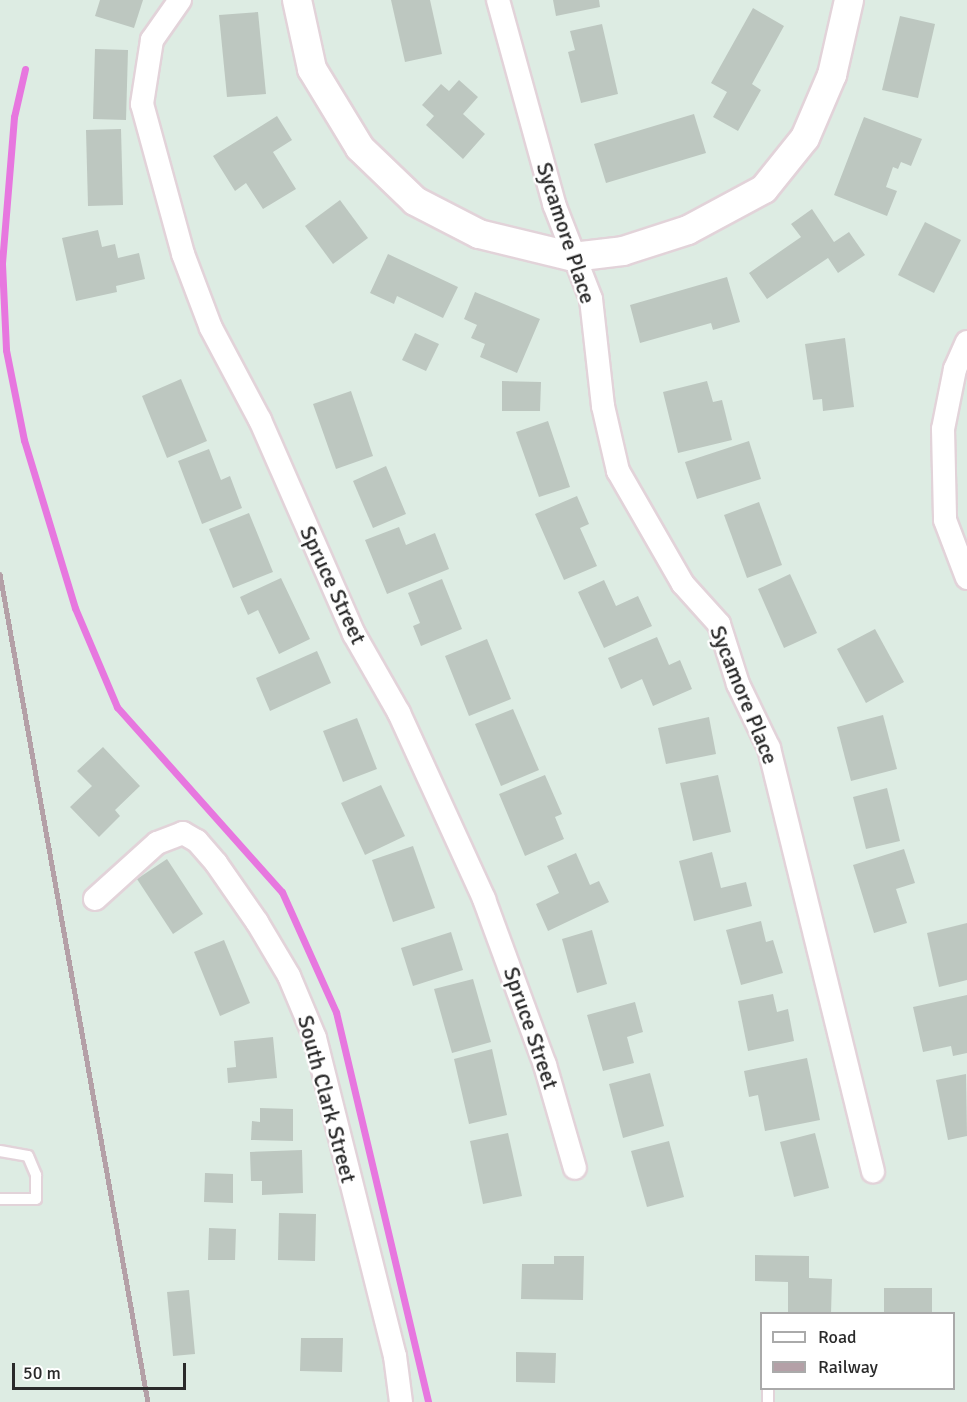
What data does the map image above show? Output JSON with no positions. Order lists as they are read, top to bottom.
{
  "streets": {
    "street": ["Sycamore Place", "Spruce Street", "South Clark Street"]
  },
  "legend": ["Road", "Railway"],
  "scale_bar": "50 m"
}
